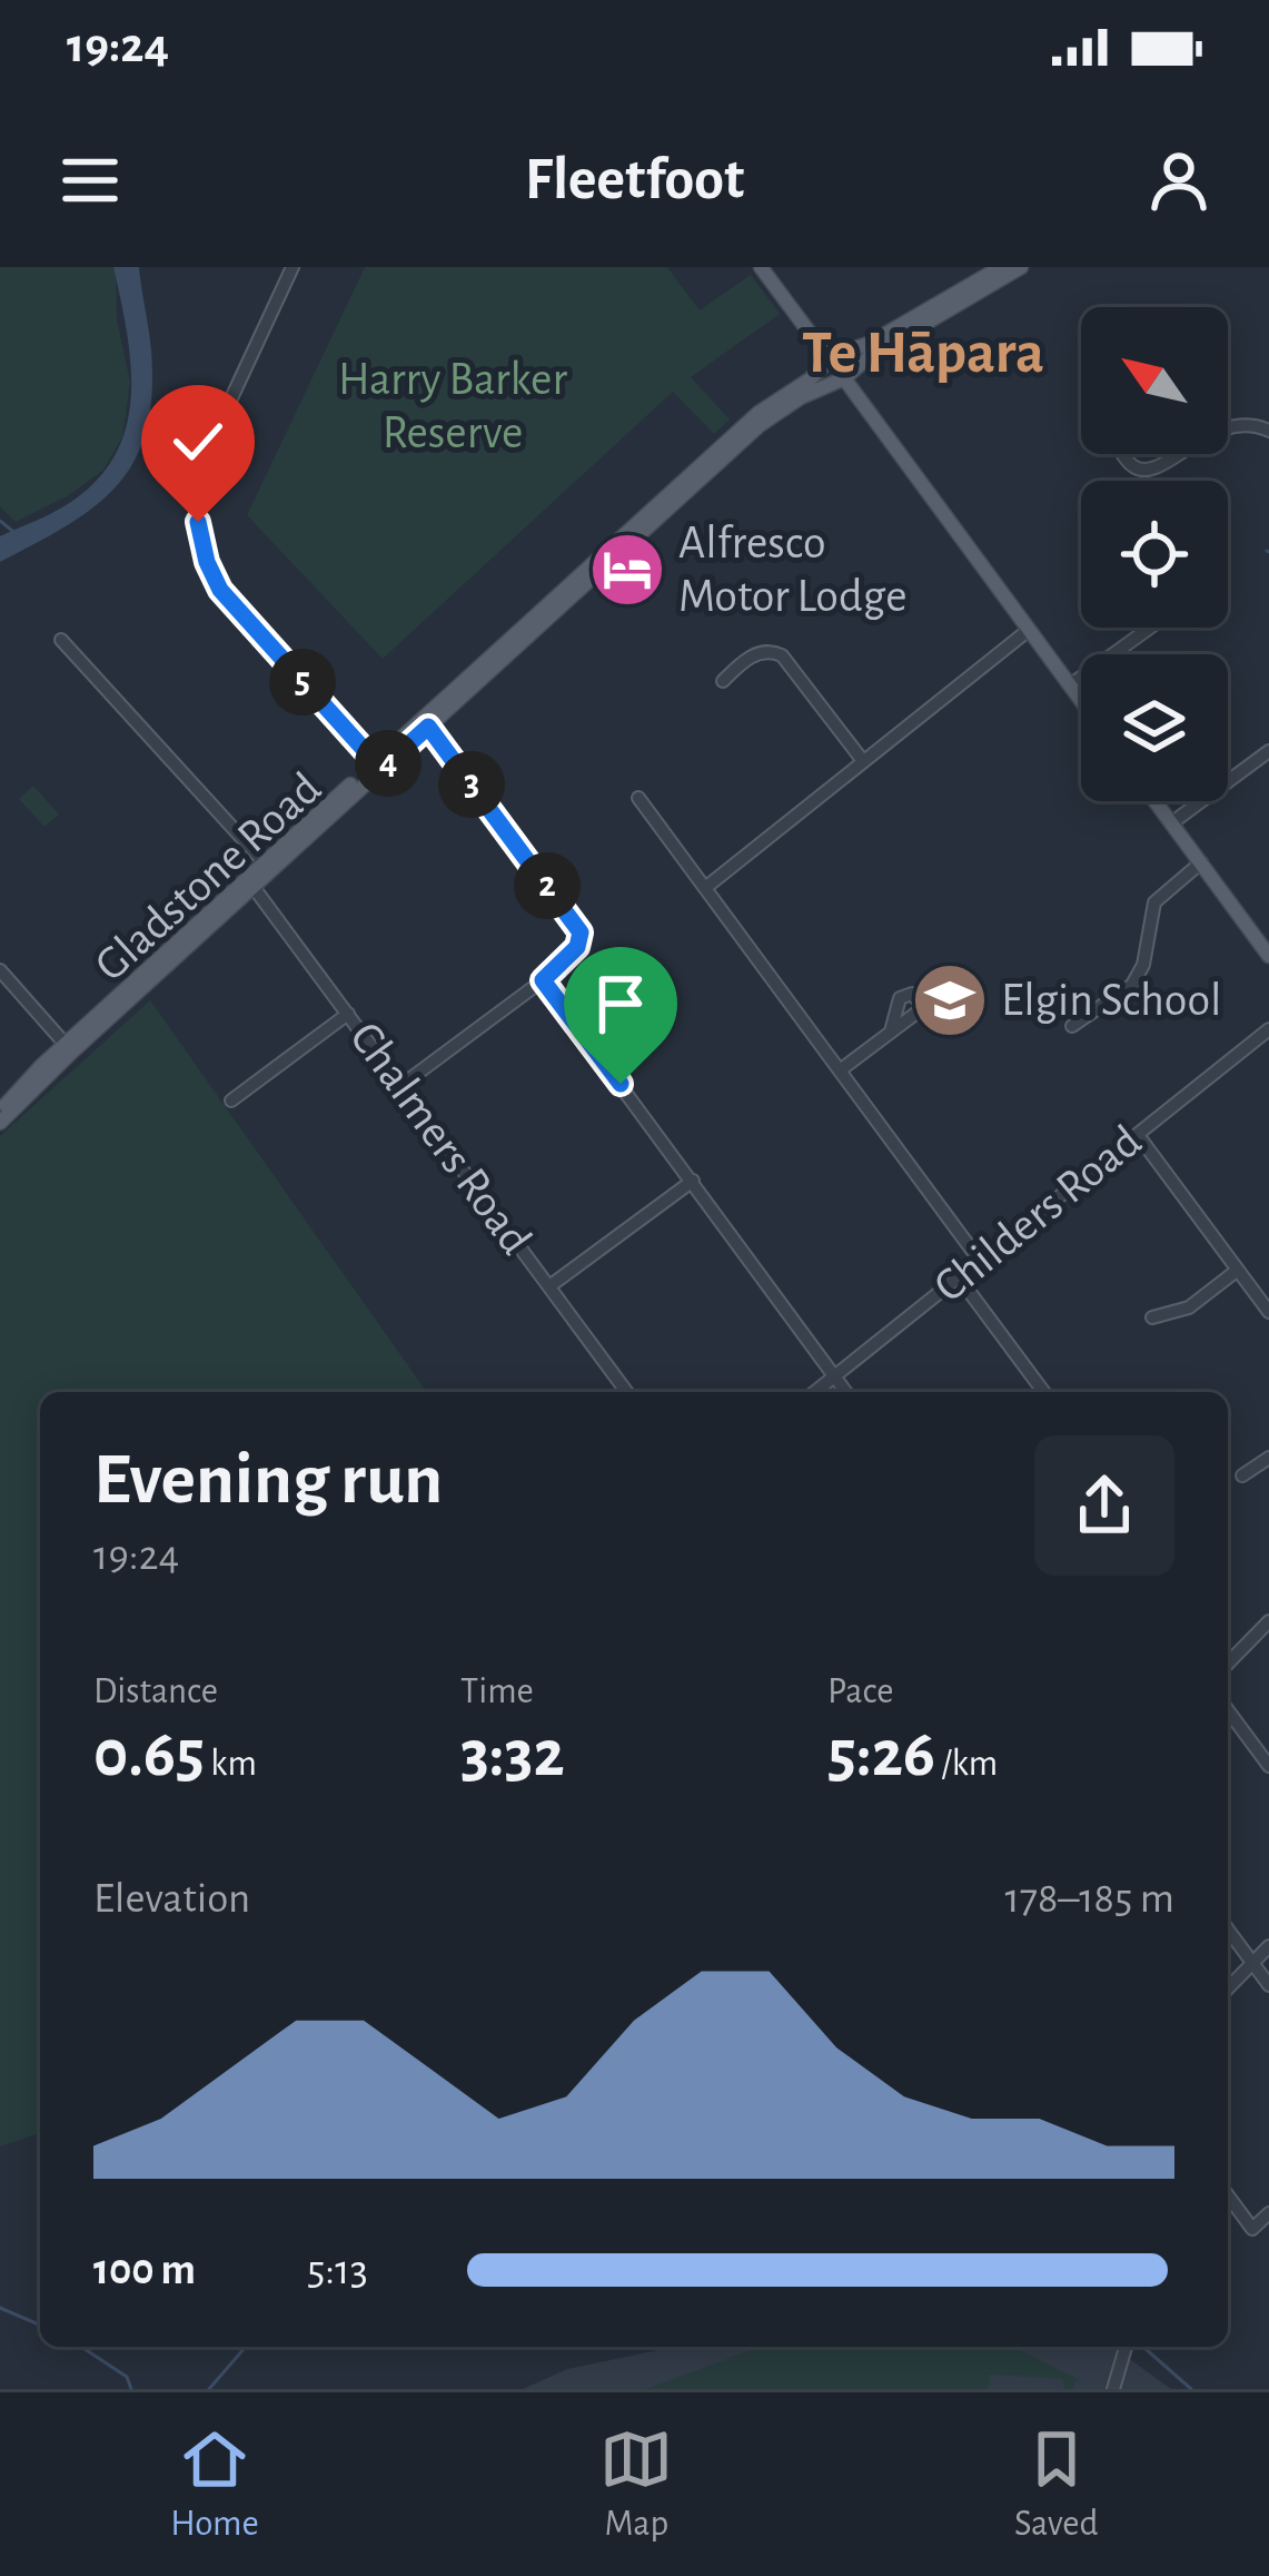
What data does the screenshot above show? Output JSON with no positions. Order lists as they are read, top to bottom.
{
  "streets": {
    "main road": ["Gladstone Road"],
    "street": ["Chalmers Road", "Childers Road"]
  },
  "crossings": [
    ["Gladstone Road", "Chalmers Road"]
  ],
  "districts": ["Te Hāpara"],
  "parks": ["Harry Barker Reserve"],
  "places": {
    "hotel": ["Alfresco Motor Lodge"],
    "school or university": ["Elgin School"]
  },
  "north": "top left",
  "page": {
    "status": "19:24",
    "header": "Fleetfoot",
    "pins": [
      "5",
      "4",
      "3",
      "2"
    ],
    "heading": ["Evening run", "19:24"],
    "stats": [
      ["Distance", "0.65 km"],
      ["Time", "3:32"],
      ["Pace", "5:26 /km"]
    ],
    "chart": ["Elevation", "178–185 m"],
    "list": [
      {
        "name": "100 m",
        "note": "5:13"
      }
    ],
    "tabs": ["Home", "Map", "Saved"]
  }
}
